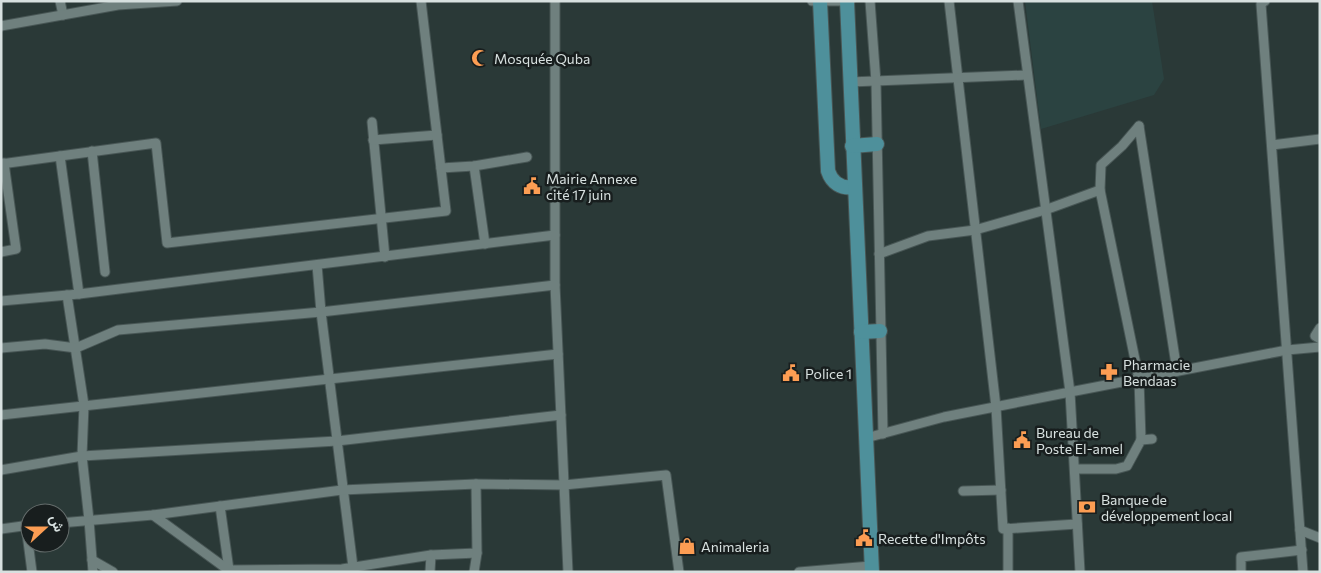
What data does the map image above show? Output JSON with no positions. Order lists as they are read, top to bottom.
{
  "places": {
    "mosque": ["Mosquée Quba"],
    "public building": [
      "Mairie Annexe cité 17 juin",
      "Police 1",
      "Bureau de Poste El-amel",
      "Recette d'Impôts"
    ],
    "pharmacy": ["Pharmacie Bendaas"],
    "bank": ["Banque de développement local"],
    "shop": ["Animaleria"]
  },
  "north": "right"
}
